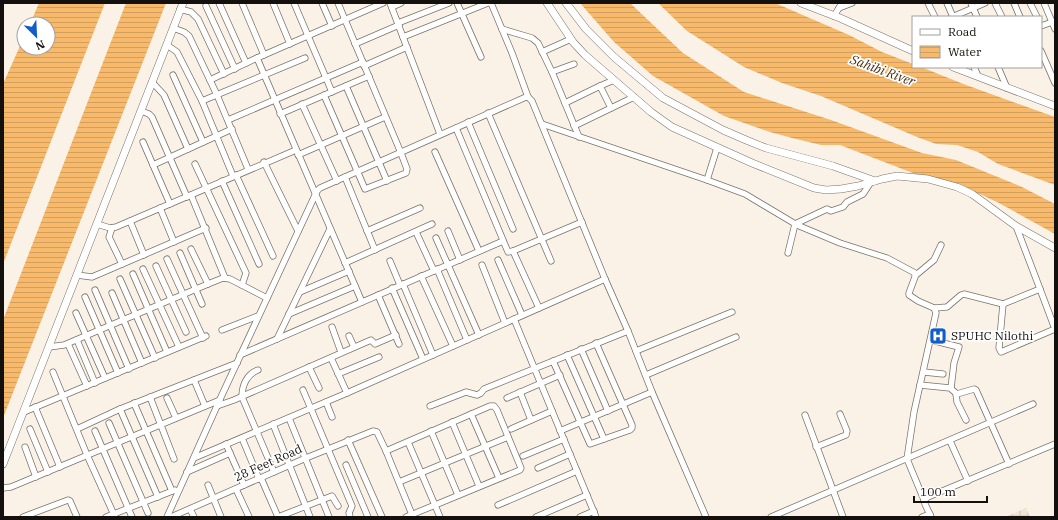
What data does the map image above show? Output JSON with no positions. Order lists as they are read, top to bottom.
{
  "streets": {
    "street": ["28 Feet Road"]
  },
  "water": ["Sahibi River"],
  "places": {
    "hospital": ["SPUHC Nilothi"]
  },
  "legend": ["Road", "Water"],
  "scale_bar": "100 m",
  "north": "bottom right"
}
